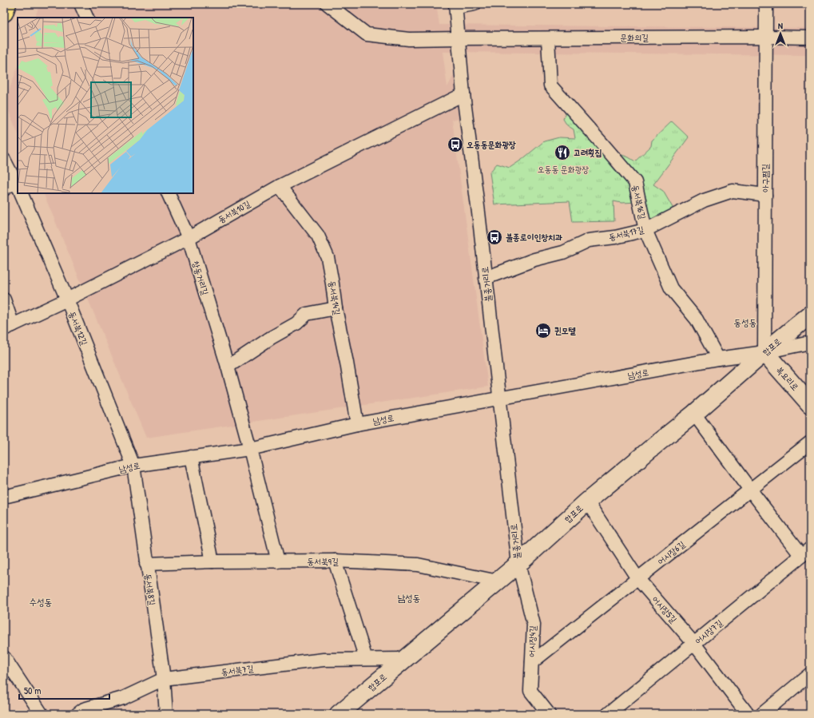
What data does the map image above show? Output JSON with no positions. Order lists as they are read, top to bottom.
{
  "streets": {
    "main road": ["합포로", "복요리로"],
    "street": [
      "문화의길",
      "아구찜길",
      "동서북16길",
      "동서북10길",
      "동서북17길",
      "창동거리길",
      "불종거리로",
      "동서북14길",
      "동서북12길",
      "남성로",
      "어시장6길",
      "동서북9길",
      "동서북8길",
      "어시장5길",
      "어시장7길",
      "어시장4길",
      "동서북7길"
    ]
  },
  "crossings": [
    ["문화의길", "아구찜길"],
    ["문화의길", "동서북16길"],
    ["문화의길", "불종거리로"],
    ["아구찜길", "동서북17길"],
    ["아구찜길", "합포로"],
    ["아구찜길", "남성로"],
    ["아구찜길", "복요리로"],
    ["동서북16길", "동서북17길"],
    ["동서북16길", "남성로"],
    ["동서북10길", "창동거리길"],
    ["동서북10길", "불종거리로"],
    ["동서북10길", "동서북14길"],
    ["동서북10길", "동서북12길"],
    ["동서북17길", "불종거리로"],
    ["창동거리길", "남성로"],
    ["창동거리길", "동서북9길"],
    ["불종거리로", "합포로"],
    ["불종거리로", "남성로"],
    ["불종거리로", "어시장4길"],
    ["동서북14길", "남성로"],
    ["동서북12길", "남성로"],
    ["동서북12길", "동서북8길"],
    ["합포로", "남성로"],
    ["합포로", "복요리로"],
    ["합포로", "동서북9길"],
    ["합포로", "어시장5길"],
    ["합포로", "어시장4길"],
    ["합포로", "동서북7길"],
    ["남성로", "복요리로"],
    ["남성로", "동서북8길"],
    ["어시장6길", "어시장5길"],
    ["어시장6길", "어시장4길"],
    ["동서북9길", "동서북8길"],
    ["동서북8길", "동서북7길"],
    ["어시장5길", "어시장7길"]
  ],
  "districts": ["동성동", "남성동", "수성동"],
  "parks": ["오동동 문화광장"],
  "places": {
    "bus stop": ["오동동문화광장", "불종로이인창치과"],
    "restaurant": ["고려횟집"],
    "hotel": ["퀸모텔"]
  },
  "scale_bar": "50 m",
  "north": "top"
}
